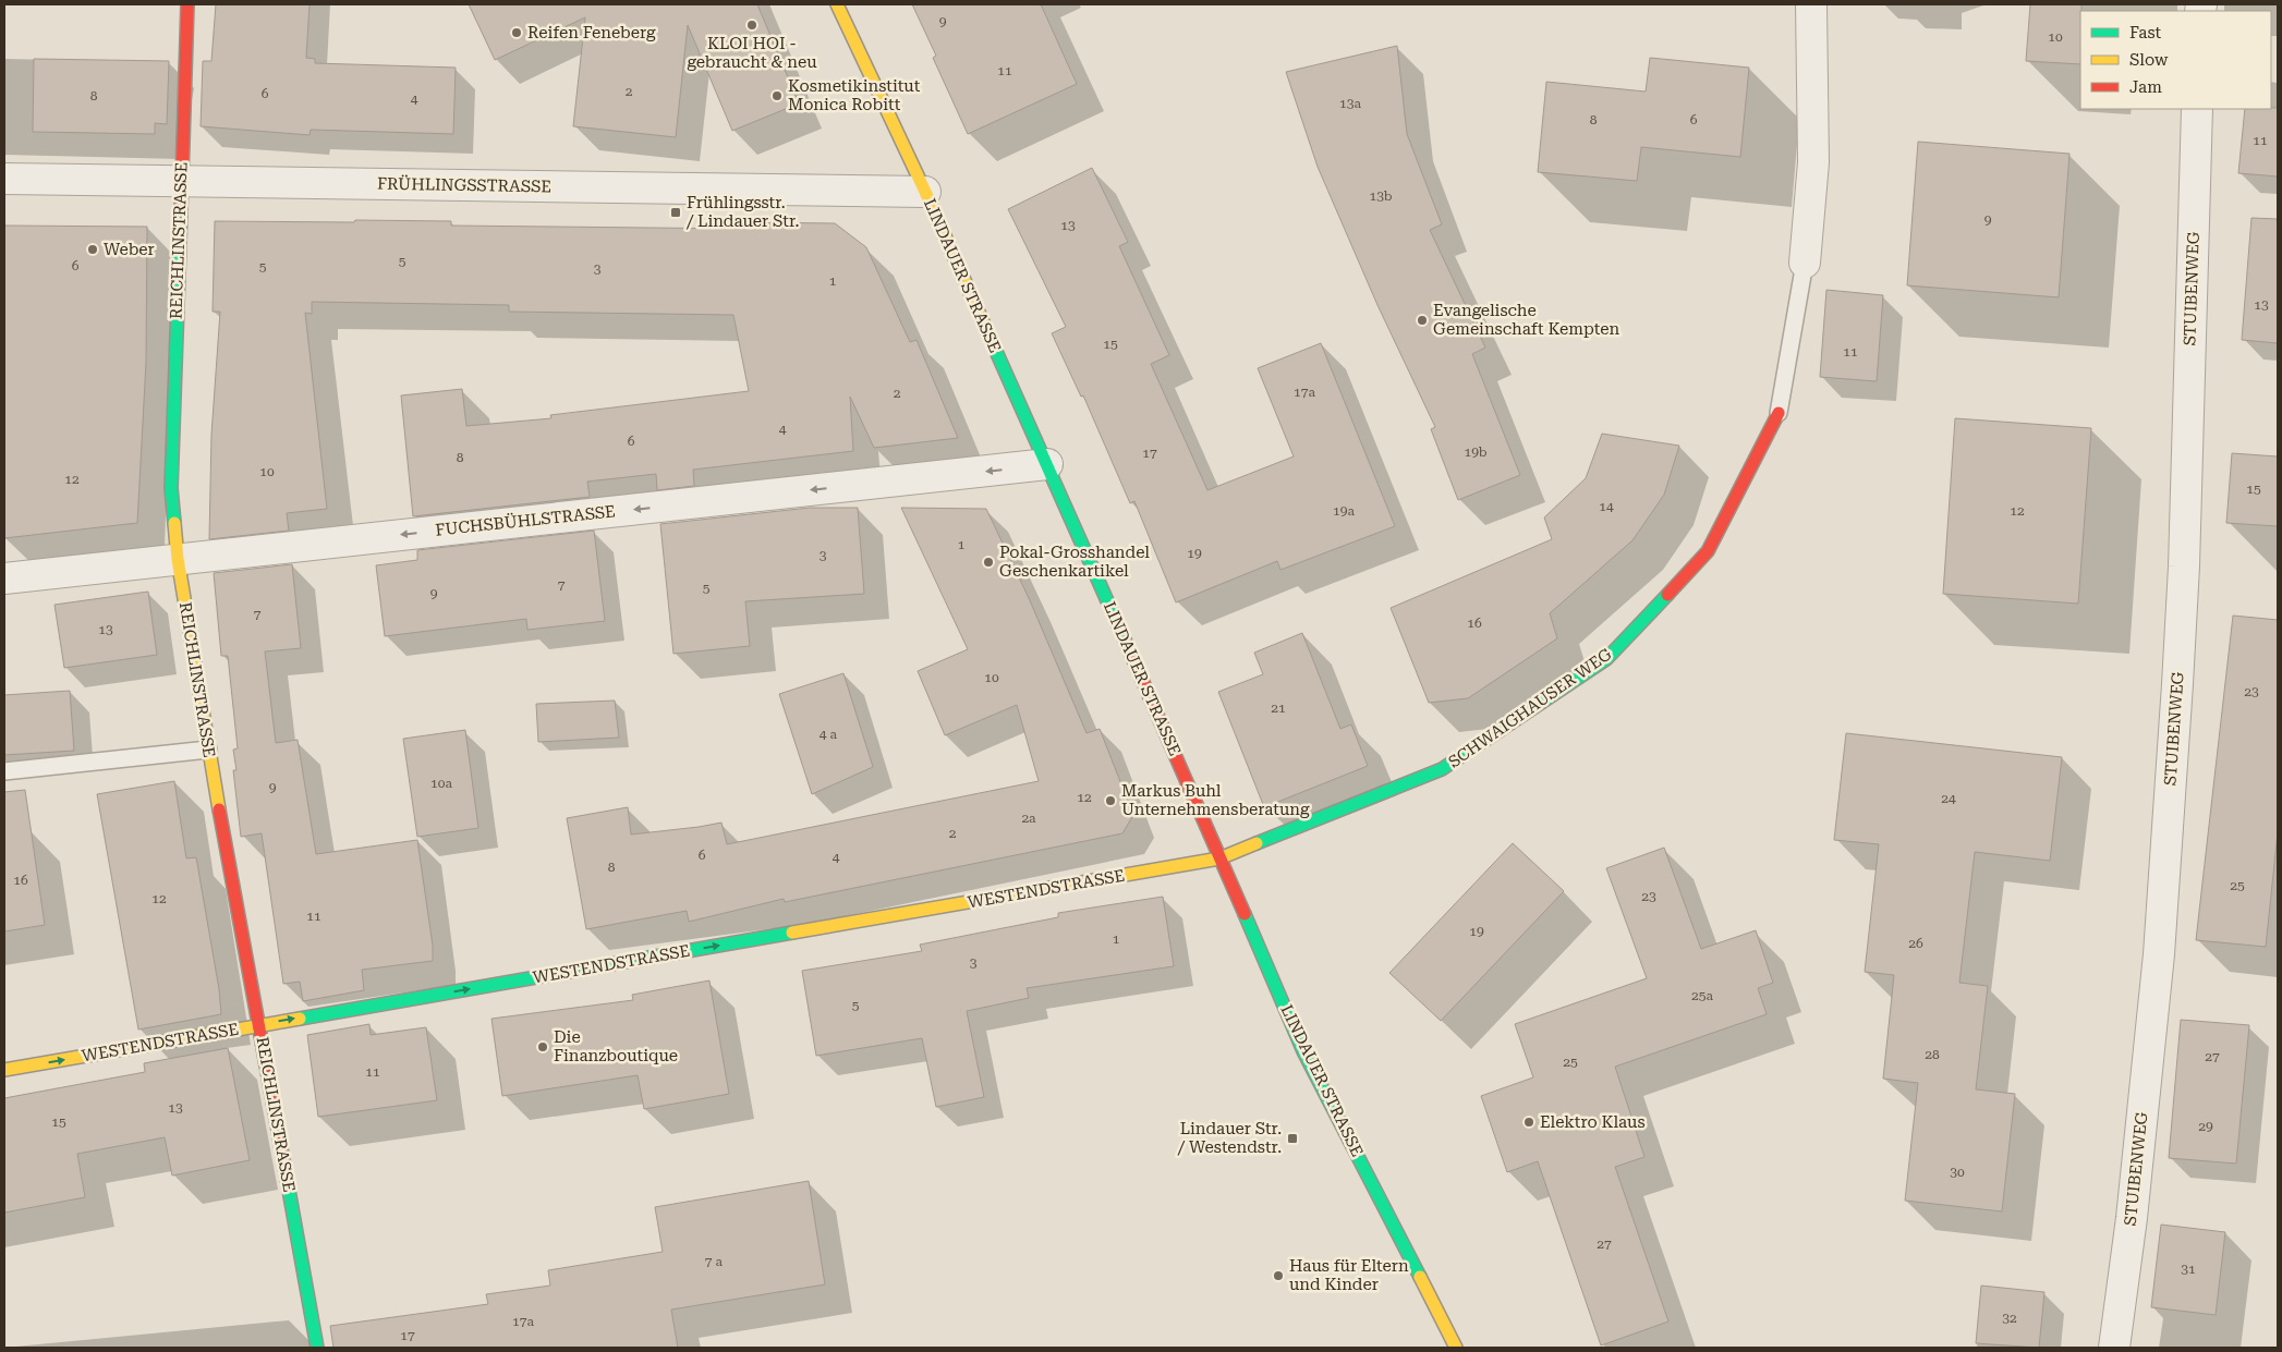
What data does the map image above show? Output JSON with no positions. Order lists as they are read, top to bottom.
{
  "streets": {
    "street": [
      "FRÜHLINGSSTRASSE",
      "REICHLINSTRASSE",
      "LINDAUER STRASSE",
      "STUIBENWEG",
      "FUCHSBÜHLSTRASSE",
      "SCHWAIGHAUSER WEG",
      "WESTENDSTRASSE"
    ]
  },
  "crossings": [
    ["FRÜHLINGSSTRASSE", "REICHLINSTRASSE"],
    ["FRÜHLINGSSTRASSE", "LINDAUER STRASSE"],
    ["REICHLINSTRASSE", "FUCHSBÜHLSTRASSE"],
    ["REICHLINSTRASSE", "WESTENDSTRASSE"],
    ["LINDAUER STRASSE", "FUCHSBÜHLSTRASSE"],
    ["LINDAUER STRASSE", "SCHWAIGHAUSER WEG"],
    ["LINDAUER STRASSE", "WESTENDSTRASSE"],
    ["SCHWAIGHAUSER WEG", "WESTENDSTRASSE"]
  ],
  "one_way": ["FUCHSBÜHLSTRASSE", "WESTENDSTRASSE"],
  "places": {
    "other": [
      "KLOI HOI - gebraucht & neu",
      "Reifen Feneberg",
      "Kosmetikinstitut Monica Robitt",
      "Weber",
      "Evangelische Gemeinschaft Kempten",
      "Pokal-Grosshandel Geschenkartikel",
      "Markus Buhl Unternehmensberatung",
      "Die Finanzboutique",
      "Elektro Klaus",
      "Haus für Eltern und Kinder"
    ],
    "transit": ["Frühlingsstr. / Lindauer Str.", "Lindauer Str. / Westendstr."]
  },
  "house_numbers": [
    "9",
    "10",
    "11",
    "2",
    "6",
    "8",
    "4",
    "13a",
    "8",
    "6",
    "11",
    "13b",
    "9",
    "13",
    "5",
    "6",
    "5",
    "3",
    "1",
    "13",
    "15",
    "11",
    "17a",
    "2",
    "4",
    "6",
    "19b",
    "17",
    "8",
    "10",
    "12",
    "15",
    "14",
    "19a",
    "12",
    "1",
    "19",
    "3",
    "7",
    "5",
    "9",
    "7",
    "16",
    "13",
    "10",
    "23",
    "21",
    "4 a",
    "10a",
    "9",
    "12",
    "24",
    "2a",
    "2",
    "6",
    "4",
    "8",
    "16",
    "25",
    "23",
    "12",
    "11",
    "19",
    "1",
    "26",
    "3",
    "25a",
    "5",
    "28",
    "27",
    "25",
    "11",
    "13",
    "15",
    "29",
    "30",
    "27",
    "7 a",
    "31",
    "32",
    "17a",
    "17"
  ],
  "legend": ["Fast", "Slow", "Jam"]
}
